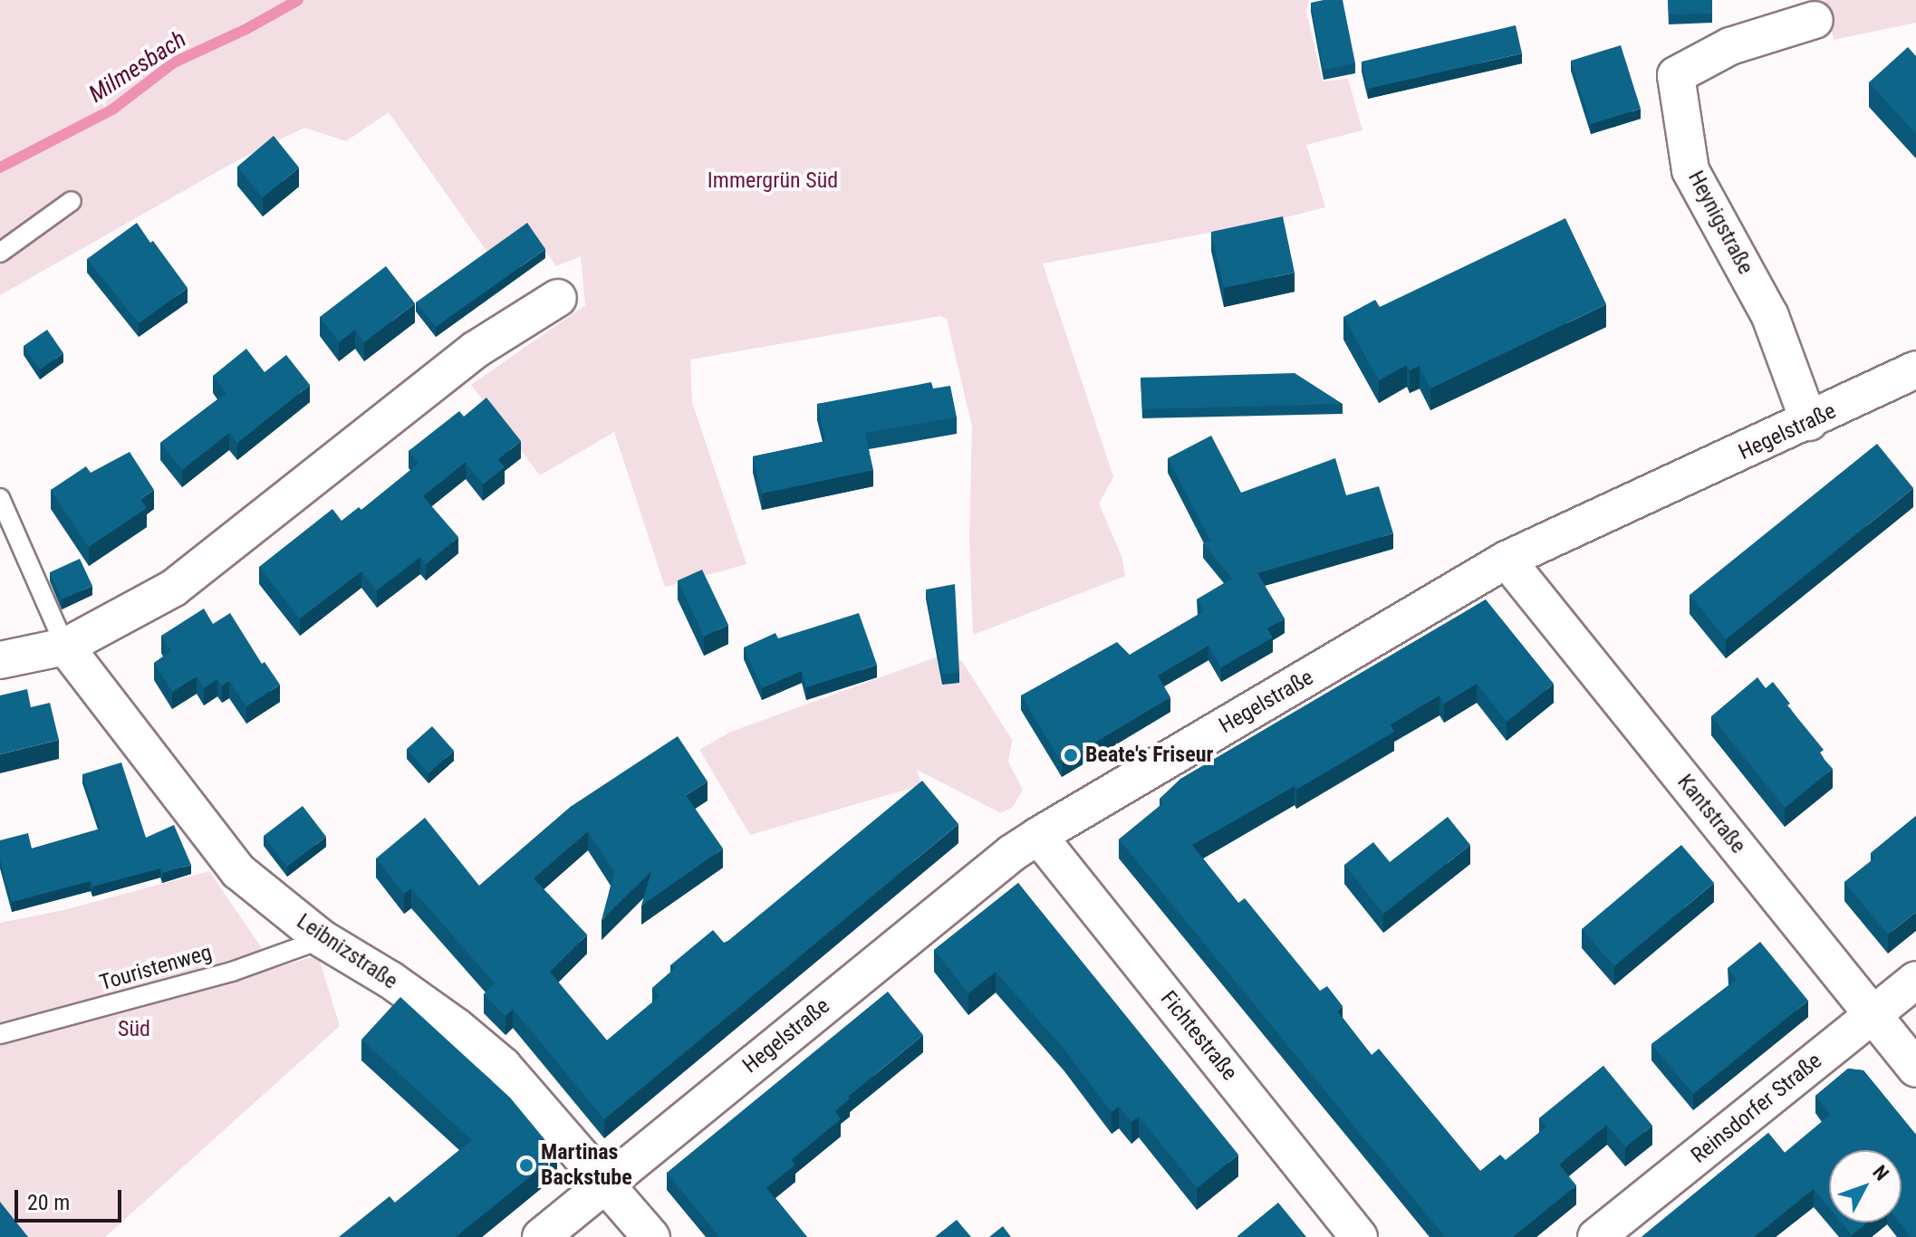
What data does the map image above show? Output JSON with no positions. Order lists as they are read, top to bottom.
{
  "streets": {
    "street": [
      "Heynigstraße",
      "Hegelstraße",
      "Kantstraße",
      "Leibnizstraße",
      "Fichtestraße",
      "Reinsdorfer Straße"
    ],
    "lane": ["Touristenweg"]
  },
  "crossings": [
    ["Heynigstraße", "Hegelstraße"],
    ["Hegelstraße", "Kantstraße"],
    ["Hegelstraße", "Leibnizstraße"],
    ["Hegelstraße", "Fichtestraße"],
    ["Kantstraße", "Reinsdorfer Straße"],
    ["Leibnizstraße", "Touristenweg"]
  ],
  "water": ["Milmesbach"],
  "parks": ["Immergrün Süd", "Süd"],
  "places": ["Beate's Friseur", "Martinas Backstube"],
  "scale_bar": "20 m",
  "north": "top right"
}
